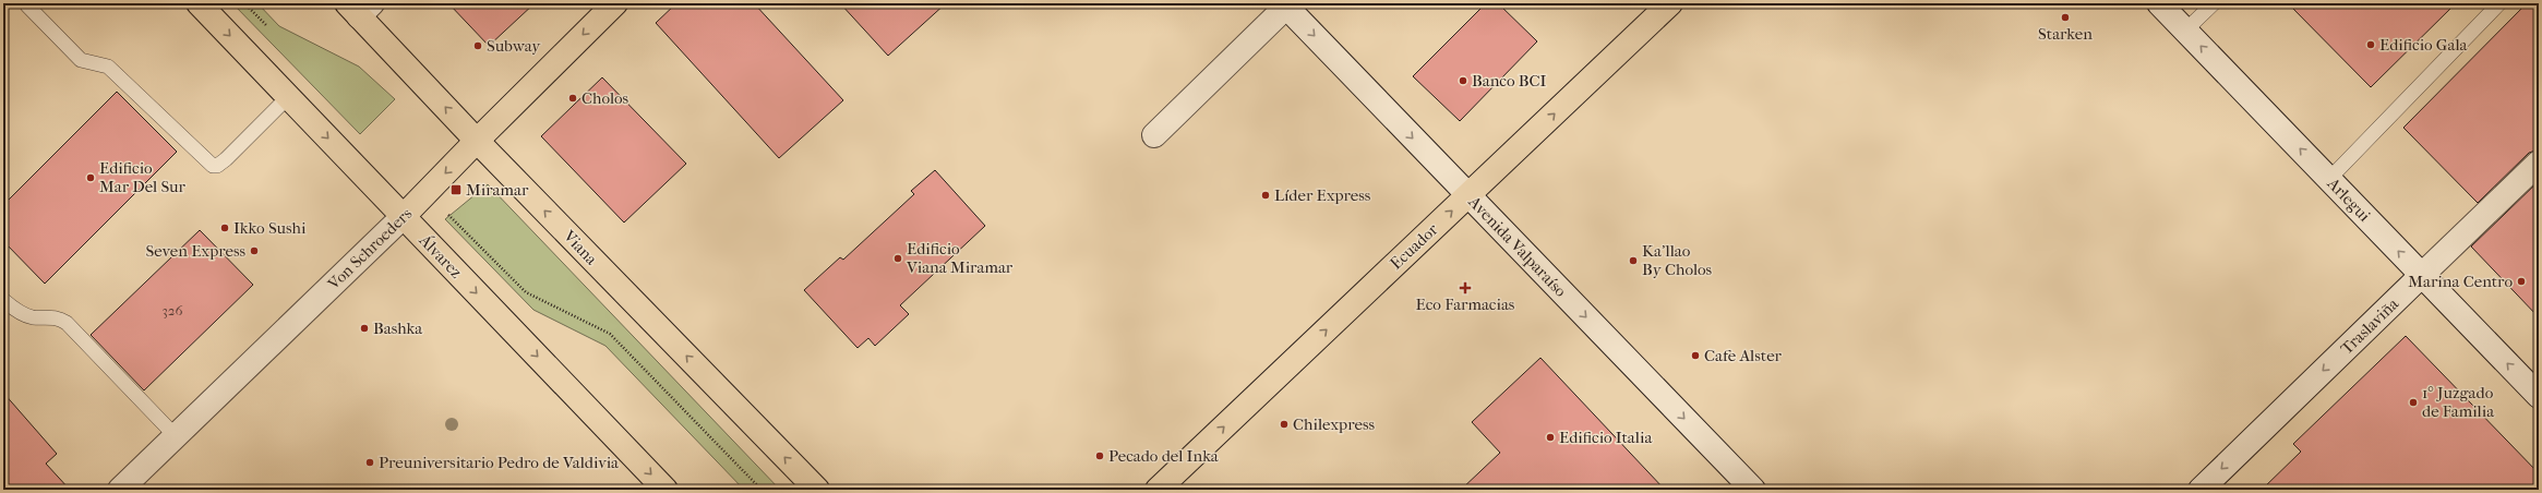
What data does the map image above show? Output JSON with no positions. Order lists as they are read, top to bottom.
{
  "streets": {
    "main road": [
      "Ecuador",
      "Viana",
      "Von Schroeders",
      "Álvarez"
    ],
    "street": ["Arlegui", "Avenida Valparaíso", "Traslaviña"]
  },
  "crossings": [
    ["Arlegui", "Traslaviña"],
    ["Ecuador", "Avenida Valparaíso"],
    ["Viana", "Von Schroeders"],
    ["Von Schroeders", "Álvarez"]
  ],
  "one_way": [
    "Arlegui",
    "Ecuador",
    "Avenida Valparaíso",
    "Viana",
    "Von Schroeders",
    "Álvarez",
    "Traslaviña"
  ],
  "places": {
    "other": [
      "Starken",
      "Edificio Gala",
      "Subway",
      "Banco BCI",
      "Cholos",
      "Edificio Mar Del Sur",
      "Líder Express",
      "Ikko Sushi",
      "Seven Express",
      "Edificio Viana Miramar",
      "Ka'llao By Cholos",
      "Marina Centro",
      "Bashka",
      "Cafe Alster",
      "1° Juzgado de Familia",
      "Chilexpress",
      "Edificio Italia",
      "Pecado del Inka",
      "Preuniversitario Pedro de Valdivia"
    ],
    "transit": ["Miramar"],
    "health": ["Eco Farmacias"]
  },
  "house_numbers": ["326"]
}
